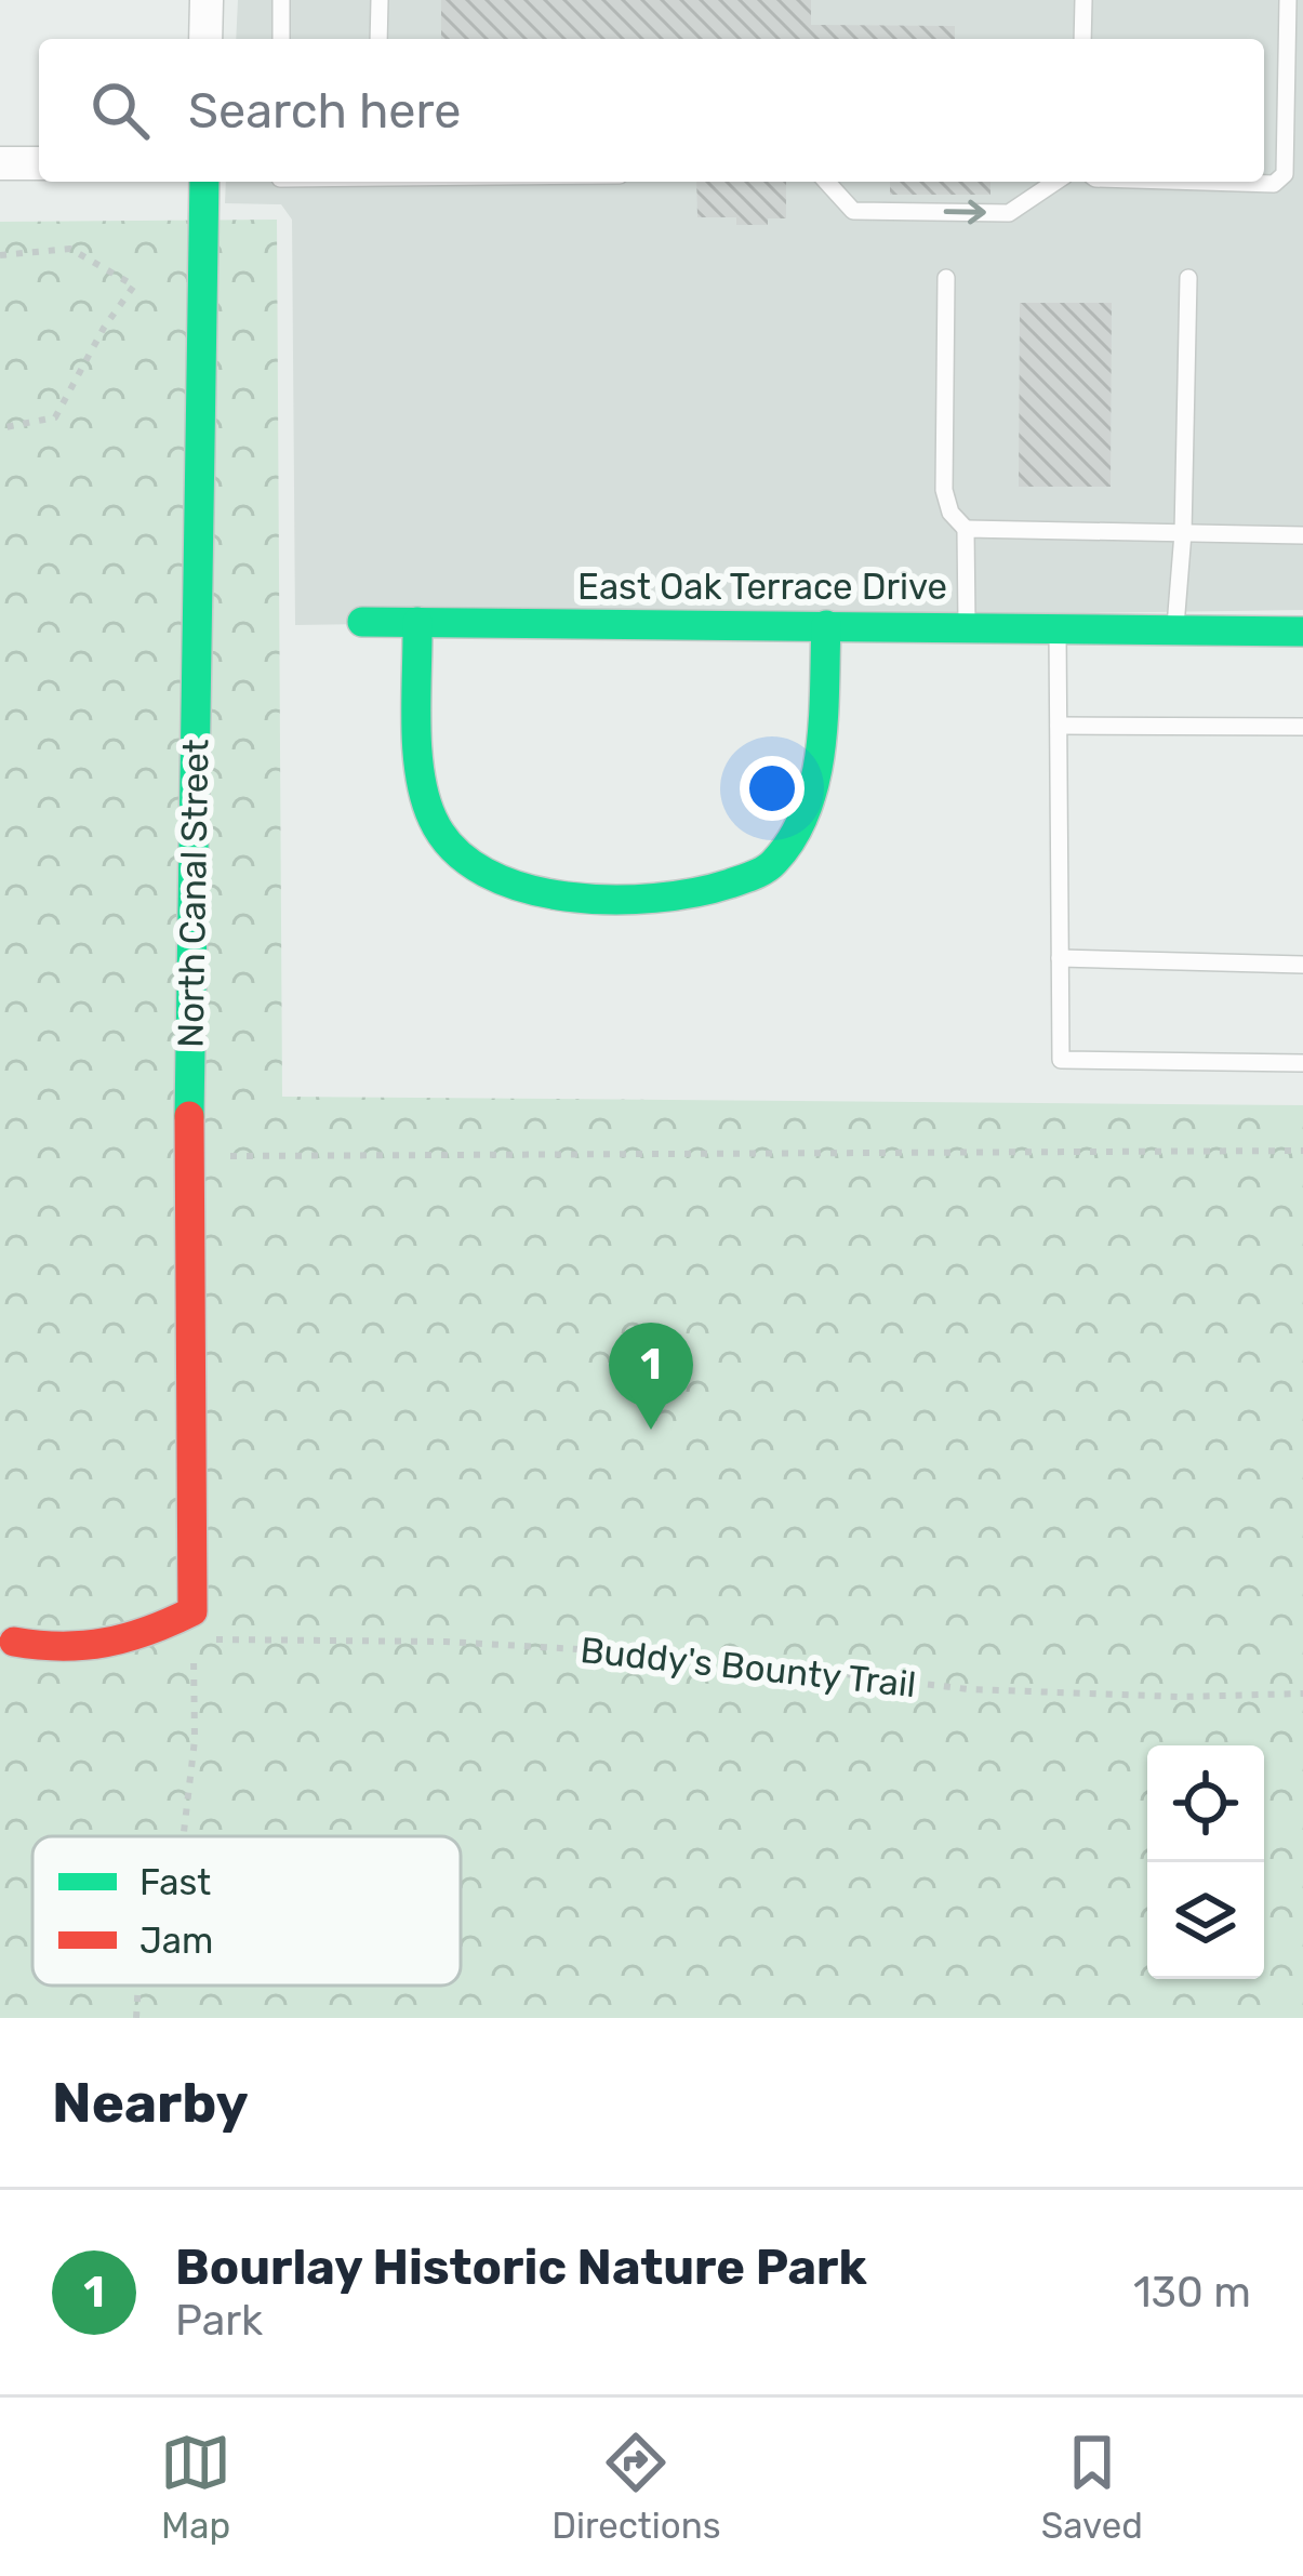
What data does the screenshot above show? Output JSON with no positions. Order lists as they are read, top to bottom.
{
  "streets": {
    "street": ["East Oak Terrace Drive", "North Canal Street"],
    "path": ["Buddy's Bounty Trail"]
  },
  "crossings": [
    ["North Canal Street", "Buddy's Bounty Trail"]
  ],
  "legend": ["Fast", "Jam"],
  "page": {
    "search": "Search here",
    "pins": "1",
    "heading": "Nearby",
    "list": [
      {
        "mark": "1",
        "name": "Bourlay Historic Nature Park",
        "note": "Park",
        "value": "130 m"
      }
    ],
    "nav": ["Map", "Directions", "Saved"]
  }
}
